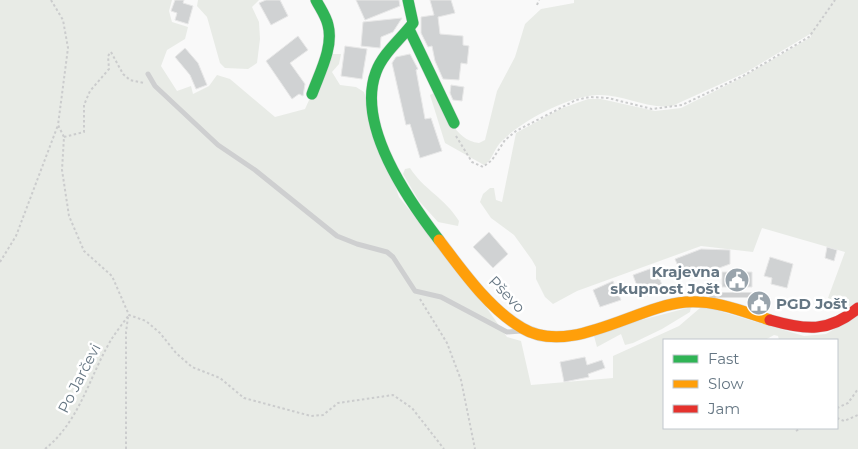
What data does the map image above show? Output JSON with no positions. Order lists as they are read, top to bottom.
{
  "streets": {
    "street": ["Pševo"],
    "path": ["Po Jarčevi"]
  },
  "places": {
    "public building": ["Krajevna skupnost Jošt", "PGD Jošt"]
  },
  "legend": ["Fast", "Slow", "Jam"]
}
